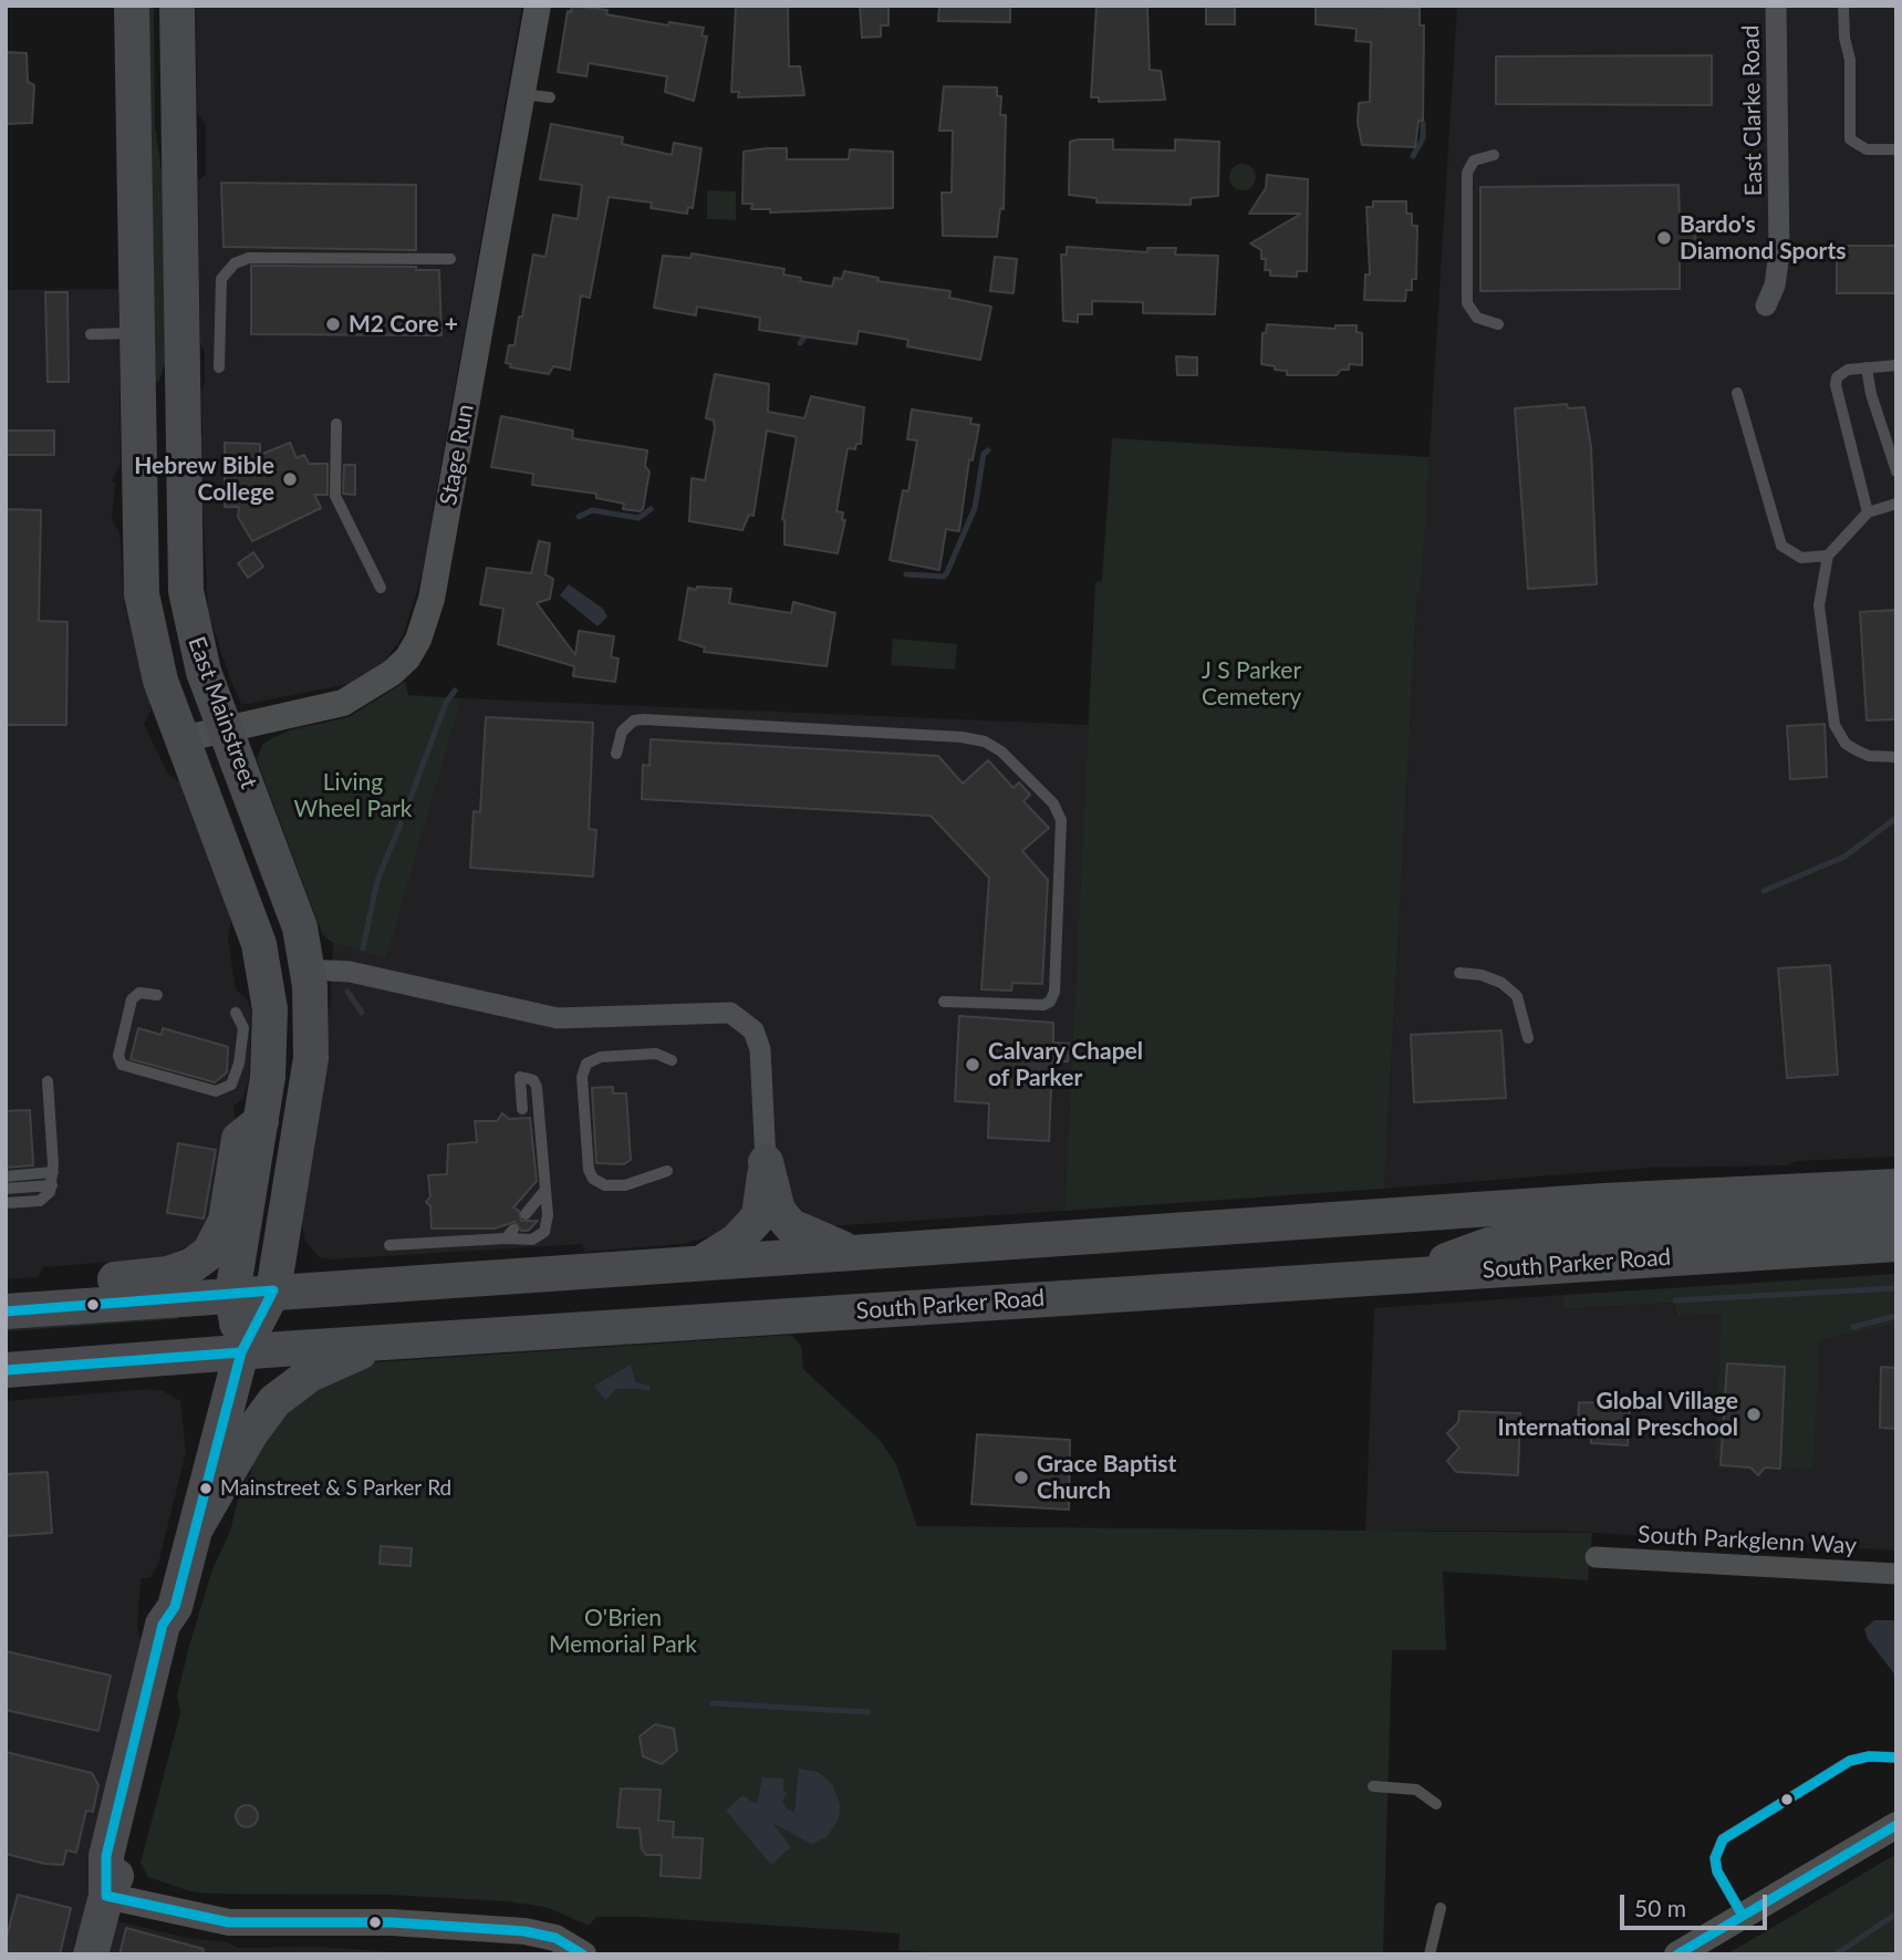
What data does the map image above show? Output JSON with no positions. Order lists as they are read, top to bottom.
{
  "streets": {
    "main road": ["East Mainstreet", "South Parker Road"],
    "street": ["East Clarke Road", "Stage Run", "South Parkglenn Way"]
  },
  "crossings": [
    ["Stage Run", "East Mainstreet"],
    ["East Mainstreet", "South Parker Road"]
  ],
  "parks": ["J S Parker Cemetery", "Living Wheel Park", "O'Brien Memorial Park"],
  "places": [
    "Bardo's Diamond Sports",
    "M2 Core +",
    "Hebrew Bible College",
    "Calvary Chapel of Parker",
    "Global Village International Preschool",
    "Grace Baptist Church",
    "Mainstreet & S Parker Rd"
  ],
  "scale_bar": "50 m"
}
